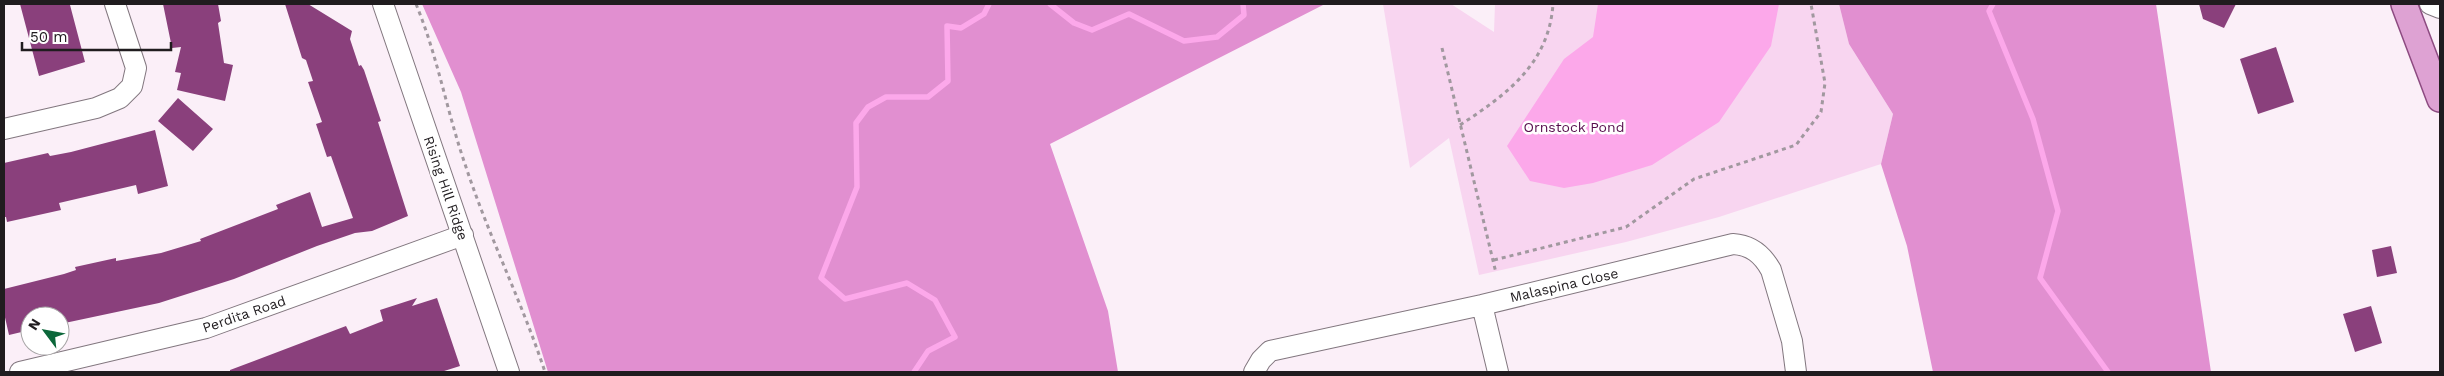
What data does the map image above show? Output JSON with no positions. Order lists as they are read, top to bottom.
{
  "streets": {
    "street": ["Rising Hill Ridge", "Malaspina Close", "Perdita Road"]
  },
  "crossings": [
    ["Rising Hill Ridge", "Perdita Road"]
  ],
  "parks": ["Ornstock Pond"],
  "scale_bar": "50 m",
  "north": "top left"
}
